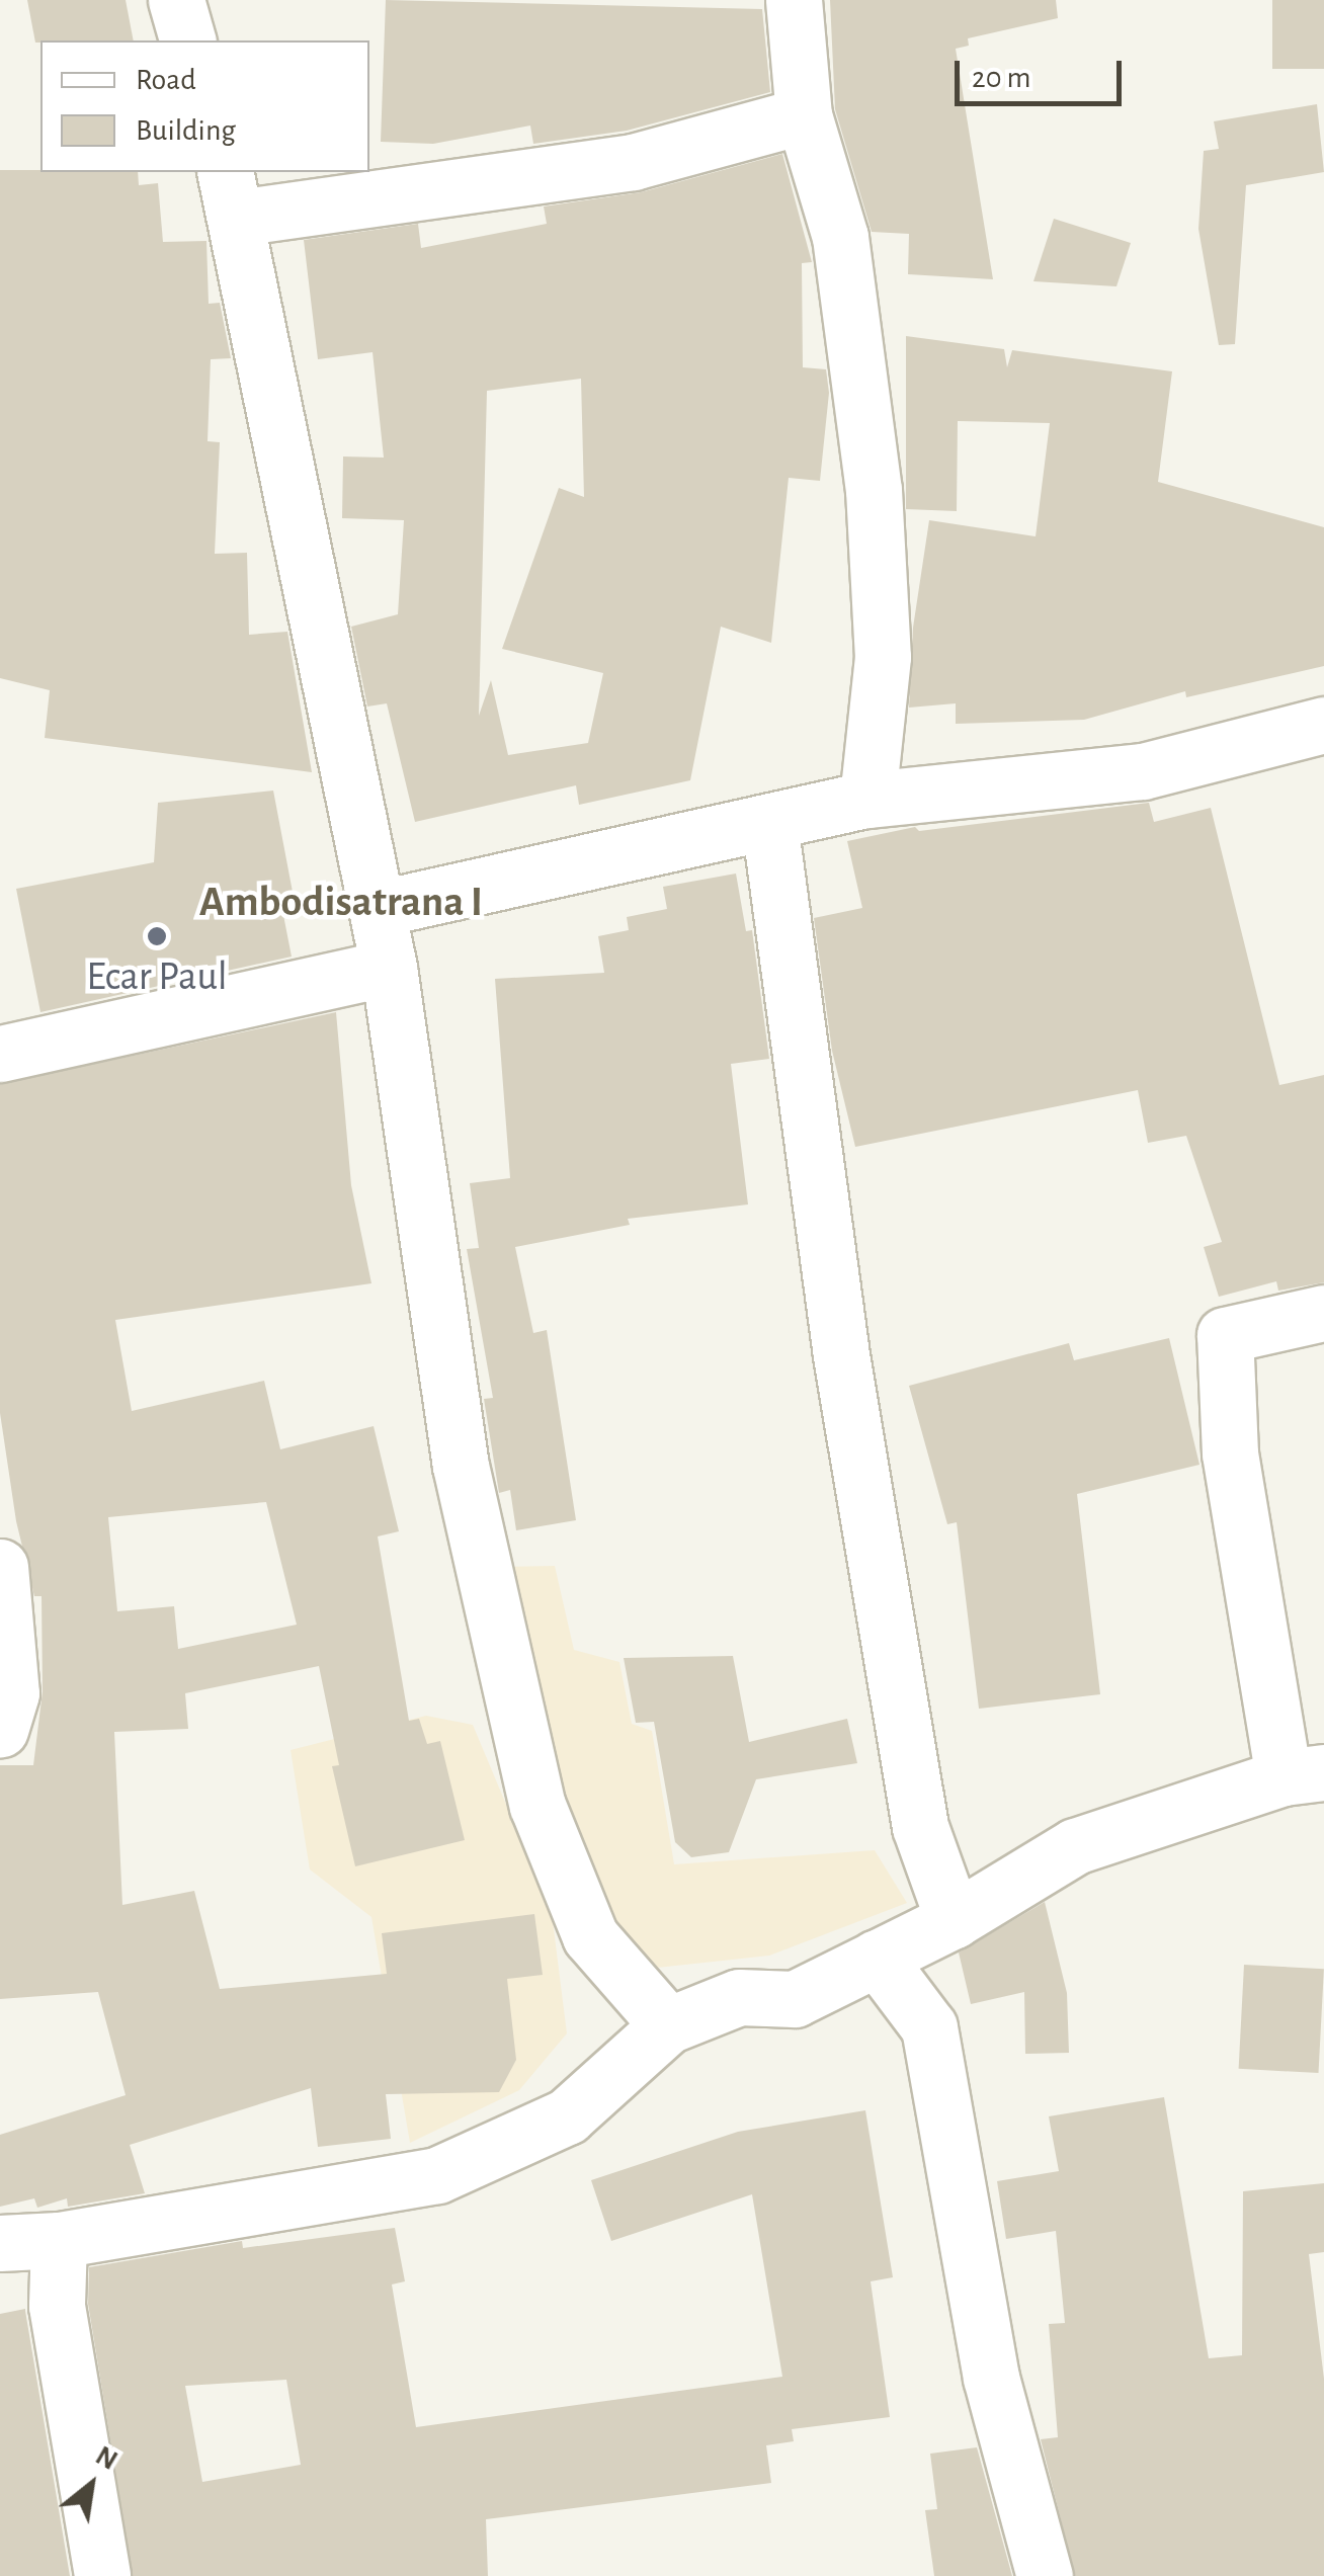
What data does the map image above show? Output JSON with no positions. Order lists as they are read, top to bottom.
{
  "districts": ["Ambodisatrana I"],
  "places": ["Ecar Paul"],
  "legend": ["Road", "Building"],
  "scale_bar": "20 m",
  "north": "top right"
}
